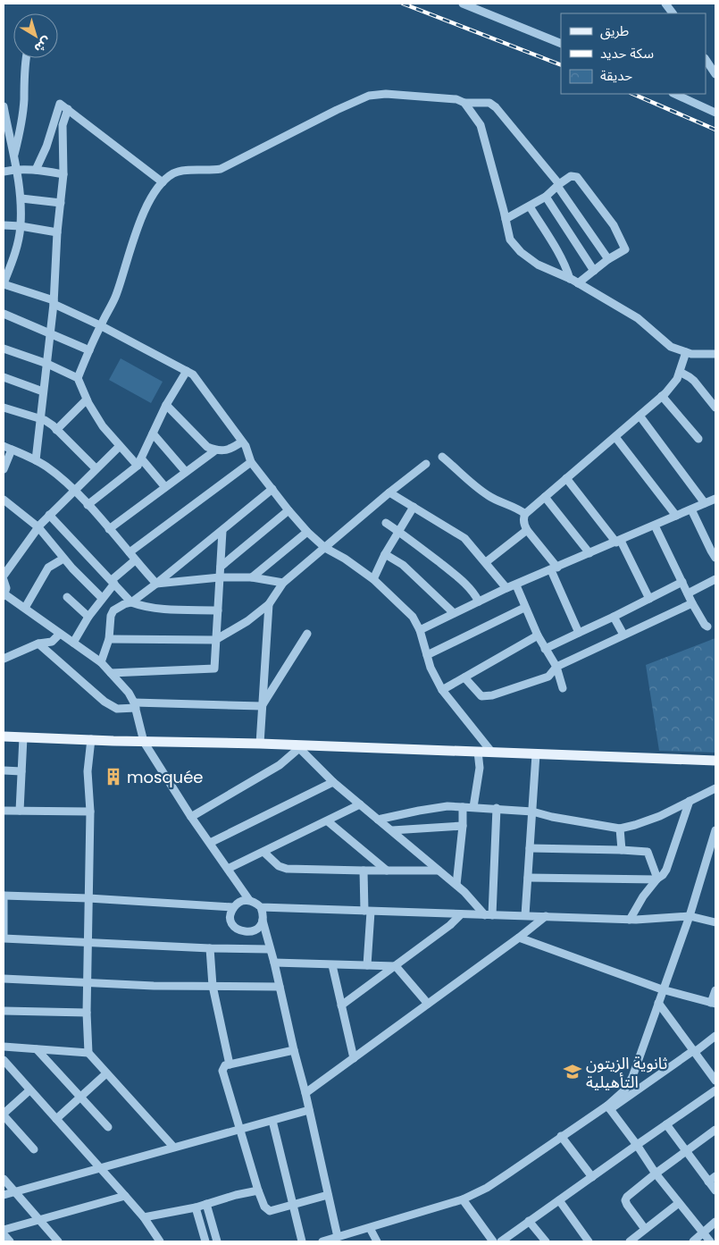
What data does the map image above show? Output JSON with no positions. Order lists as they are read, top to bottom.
{
  "places": {
    "building": ["mosquée"],
    "school or university": ["ثانوية الزيتون التأهيلية"]
  },
  "legend": ["طريق", "سكة حديد", "حديقة"],
  "north": "bottom right"
}
